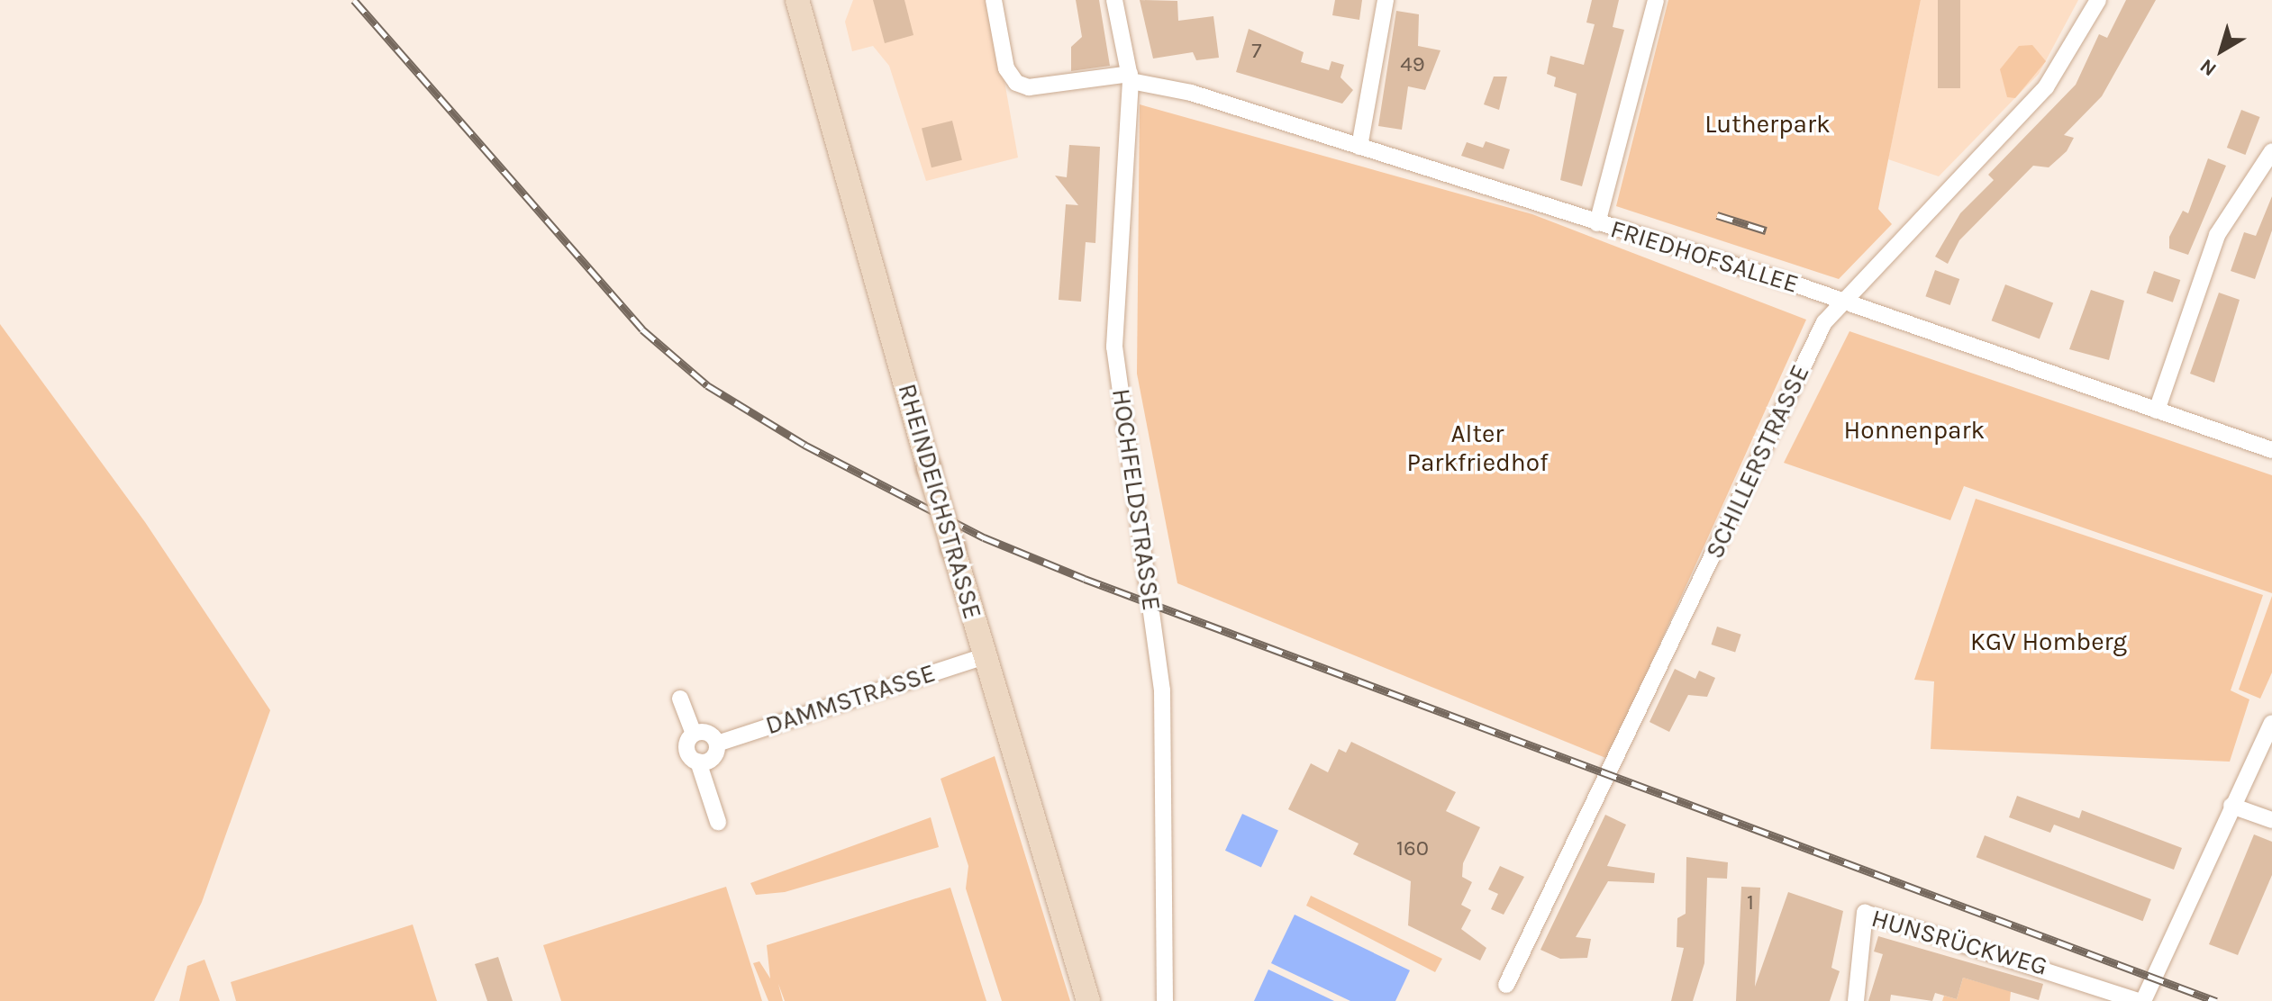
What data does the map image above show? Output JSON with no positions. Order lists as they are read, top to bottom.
{
  "streets": {
    "main road": ["RHEINDEICHSTRASSE"],
    "street": [
      "FRIEDHOFSALLEE",
      "SCHILLERSTRASSE",
      "HOCHFELDSTRASSE",
      "DAMMSTRASSE",
      "HUNSRÜCKWEG"
    ]
  },
  "crossings": [
    ["FRIEDHOFSALLEE", "SCHILLERSTRASSE"],
    ["FRIEDHOFSALLEE", "HOCHFELDSTRASSE"],
    ["RHEINDEICHSTRASSE", "DAMMSTRASSE"]
  ],
  "parks": [
    "Lutherpark",
    "Honnenpark",
    "Alter Parkfriedhof",
    "KGV Homberg"
  ],
  "house_numbers": [
    "7",
    "49",
    "160",
    "1"
  ],
  "north": "bottom left"
}
